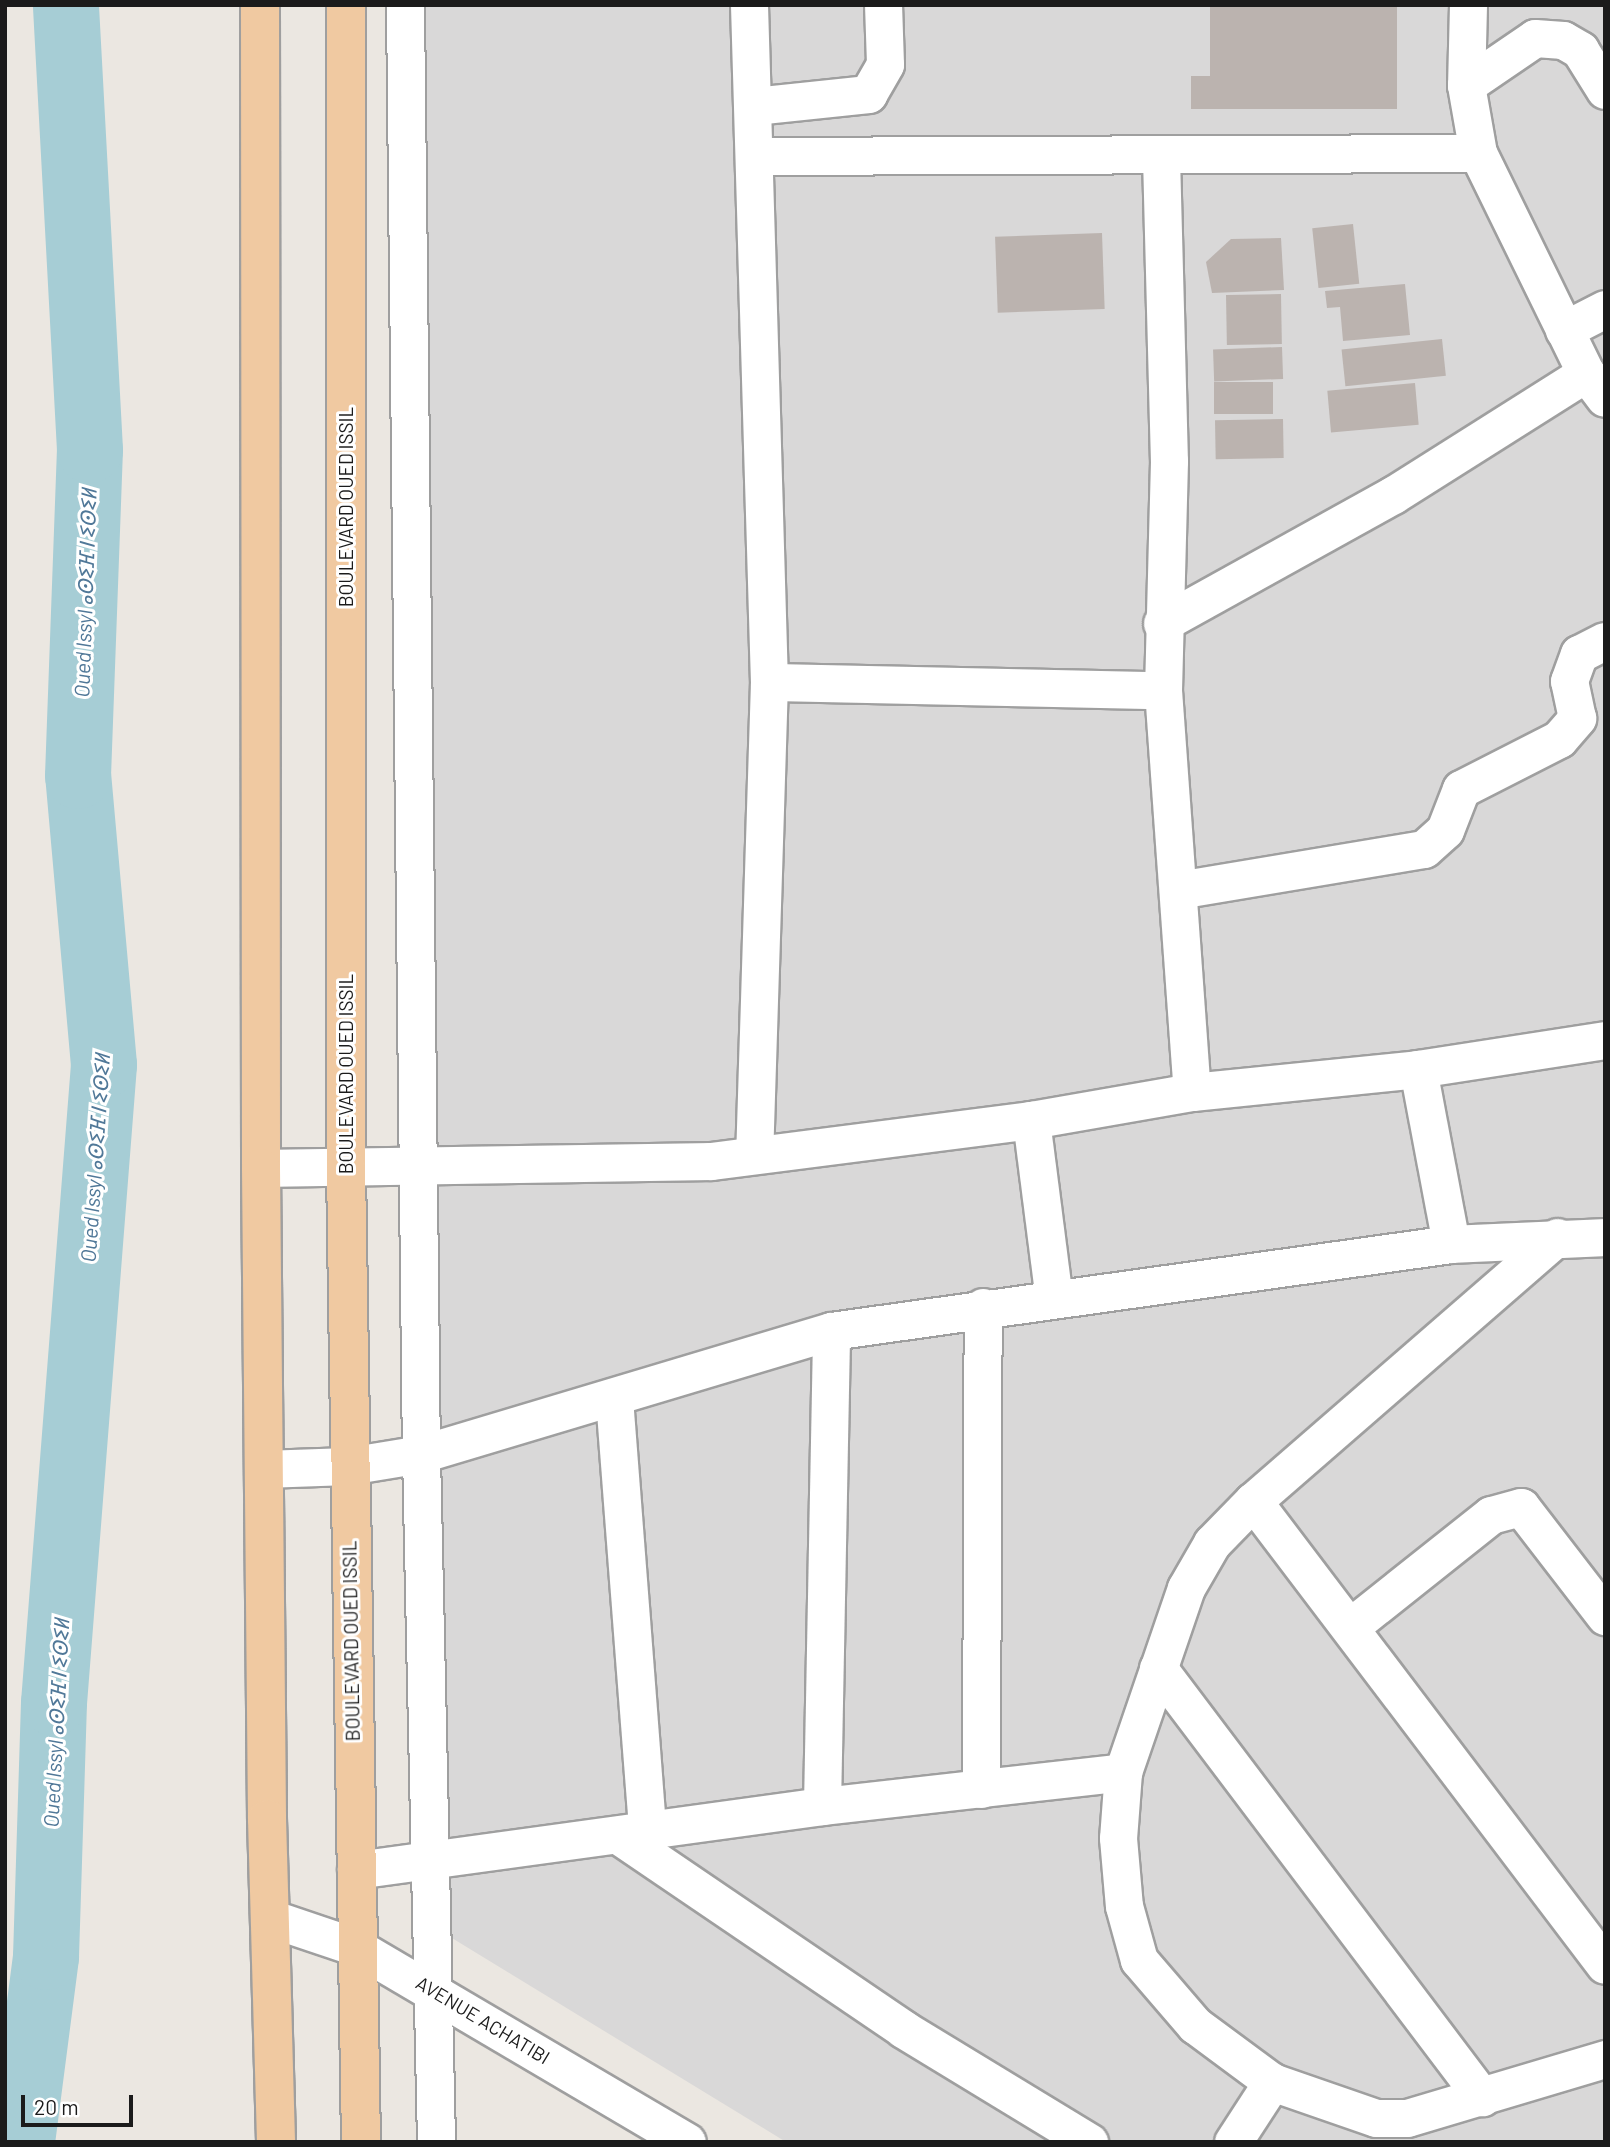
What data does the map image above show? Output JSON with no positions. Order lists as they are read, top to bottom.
{
  "streets": {
    "main road": ["BOULEVARD OUED ISSIL"],
    "street": ["AVENUE ACHATIBI"]
  },
  "crossings": [
    ["BOULEVARD OUED ISSIL", "AVENUE ACHATIBI"]
  ],
  "water": ["Oued Issyl ⴰⵙⵉⴼ ⵏ ⵉⵙⵉⵍ"],
  "scale_bar": "20 m"
}
